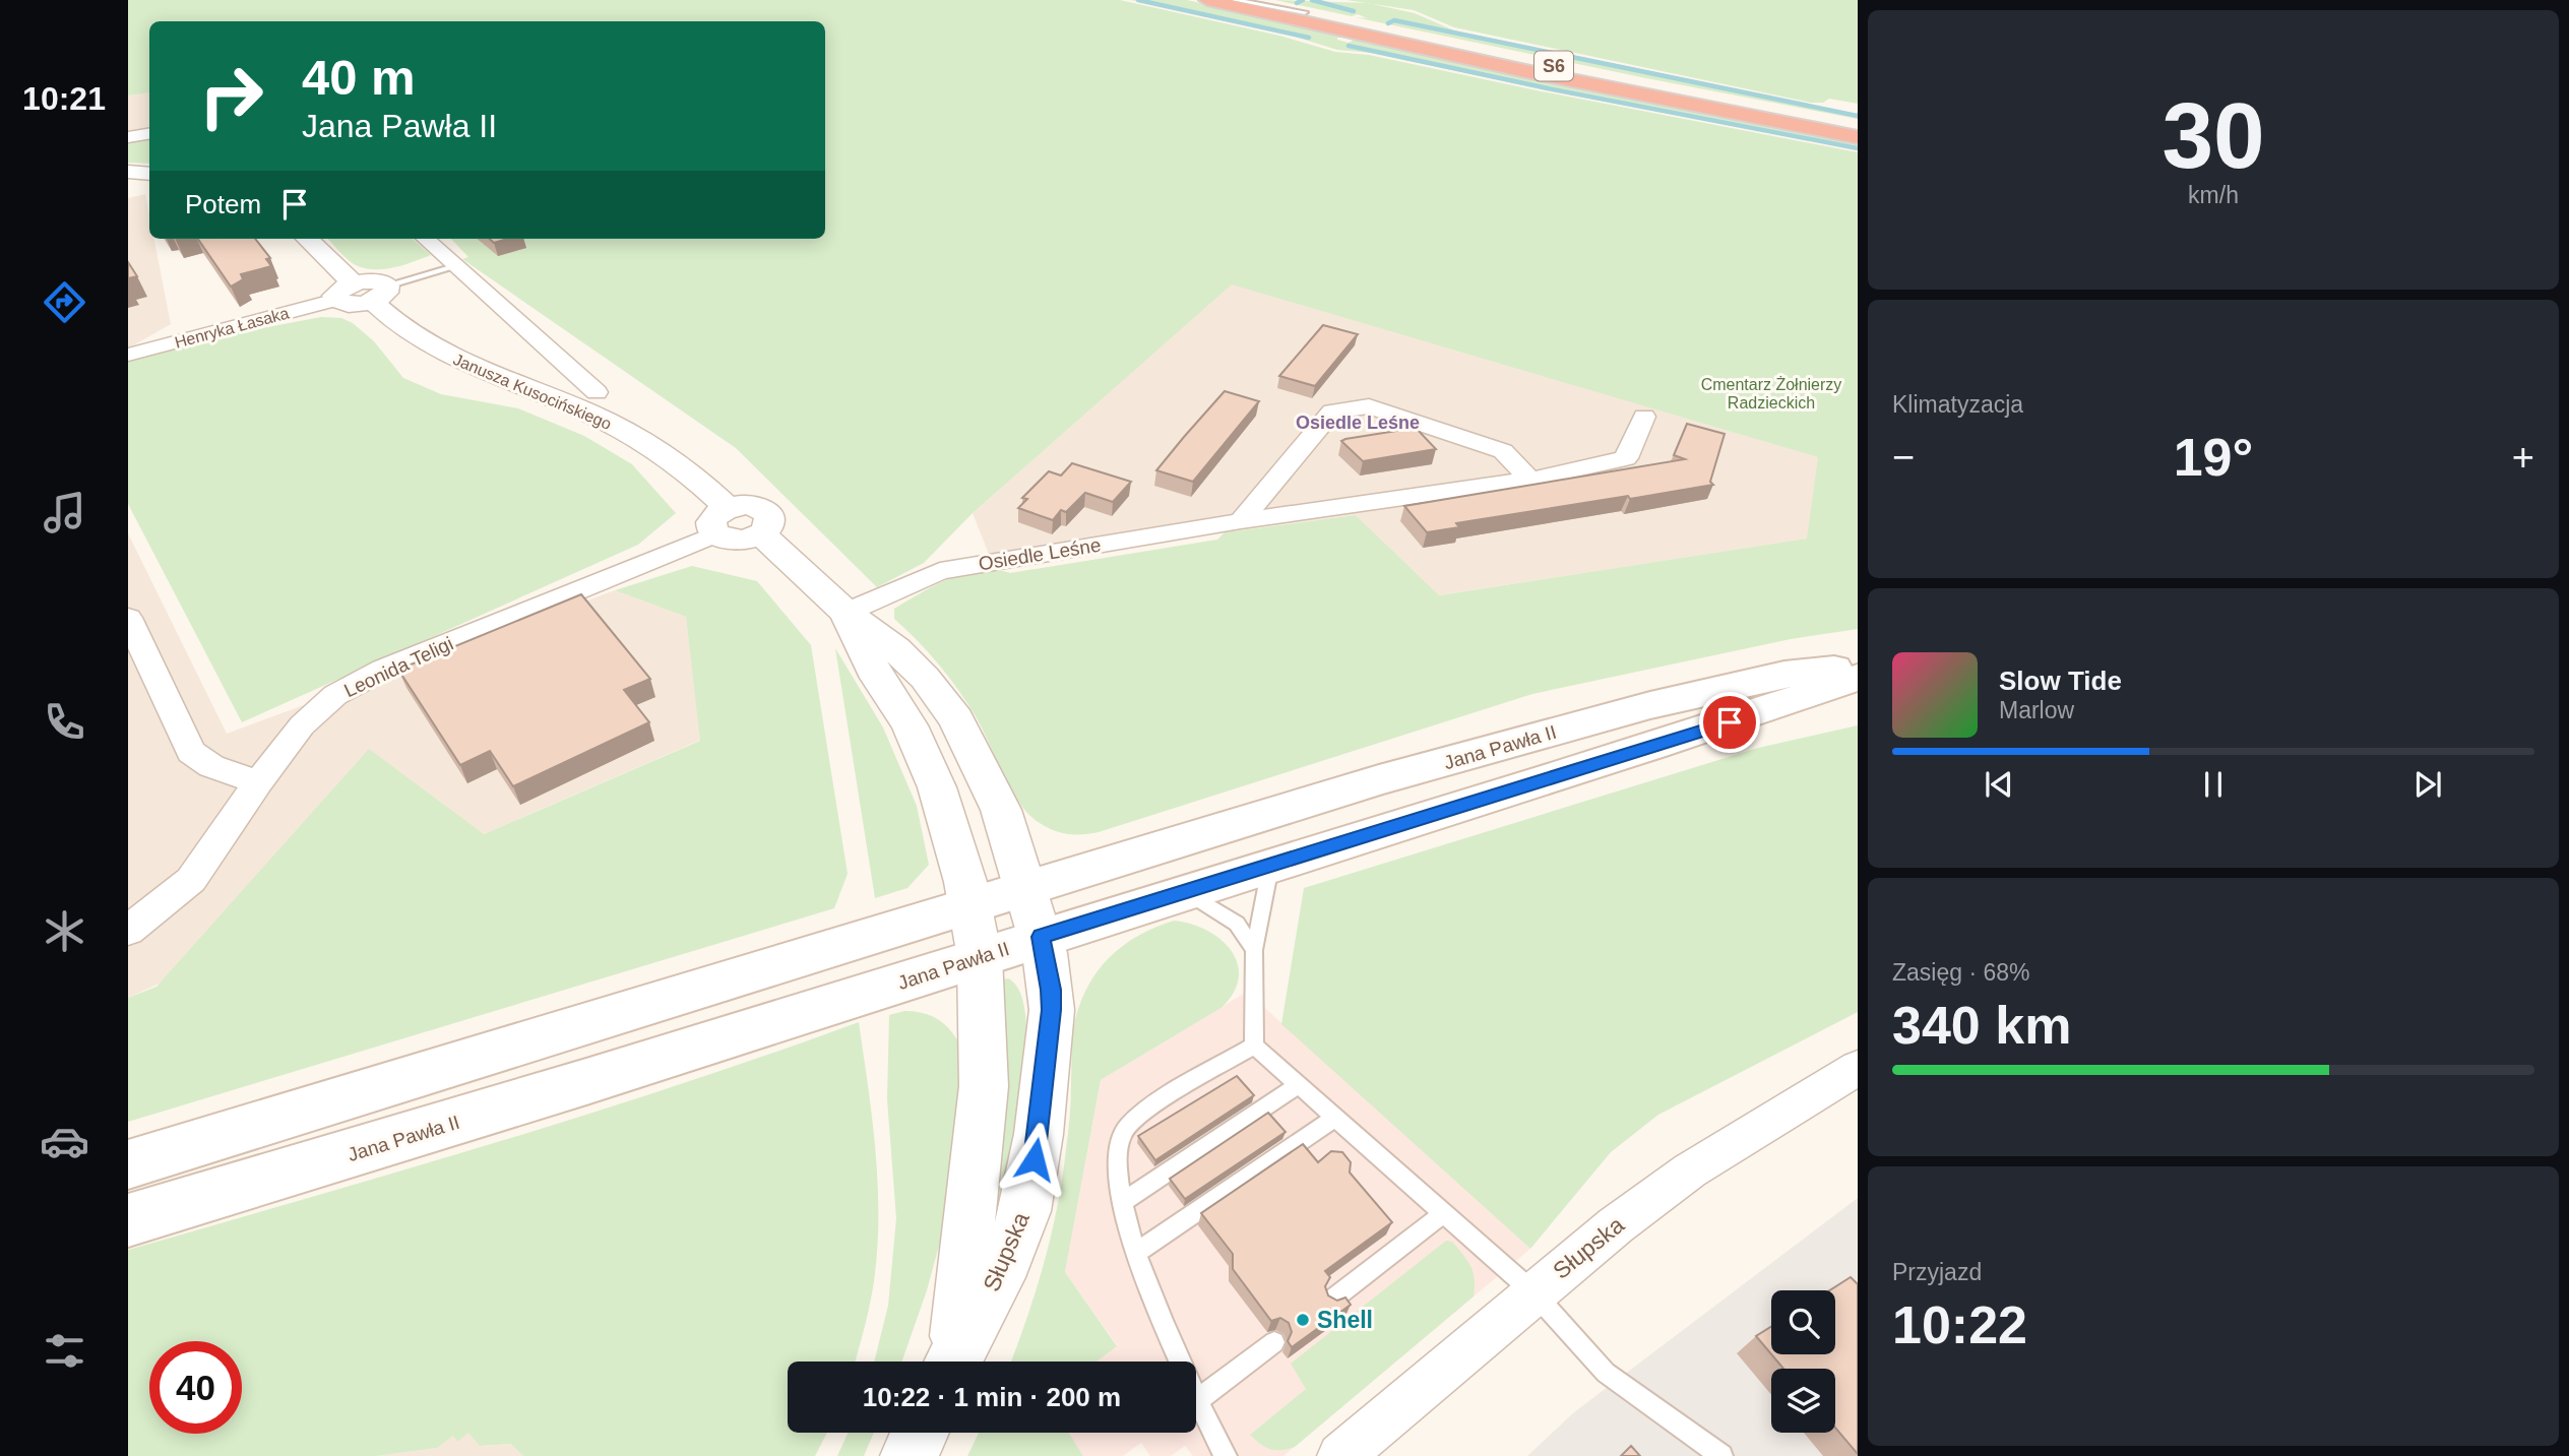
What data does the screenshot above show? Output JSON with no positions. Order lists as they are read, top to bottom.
{
  "streets": {
    "highway": ["S6"],
    "main road": ["Jana Pawła II"],
    "street": [
      "Henryka Łasaka",
      "Janusza Kusocińskiego",
      "Osiedle Leśne",
      "Leonida Teligi",
      "Słupska"
    ]
  },
  "crossings": [
    ["Henryka Łasaka", "Janusza Kusocińskiego"],
    ["Janusza Kusocińskiego", "Leonida Teligi"],
    ["Jana Pawła II", "Słupska"]
  ],
  "districts": ["Osiedle Leśne"],
  "parks": ["Cmentarz Żołnierzy Radzieckich"],
  "places": ["Shell"],
  "page": {
    "tabs": "10:21",
    "tile": [
      ["30", "km/h"],
      "Klimatyzacja",
      ["Zasięg · 68%", "340 km"],
      ["Przyjazd", "10:22"]
    ],
    "turn": ["40 m", "Jana Pawła II"],
    "then": "Potem",
    "heat": ["−", "19°", "+"],
    "song": ["Slow Tide", "Marlow"],
    "limit": "40",
    "trip": "10:22 · 1 min · 200 m"
  }
}
